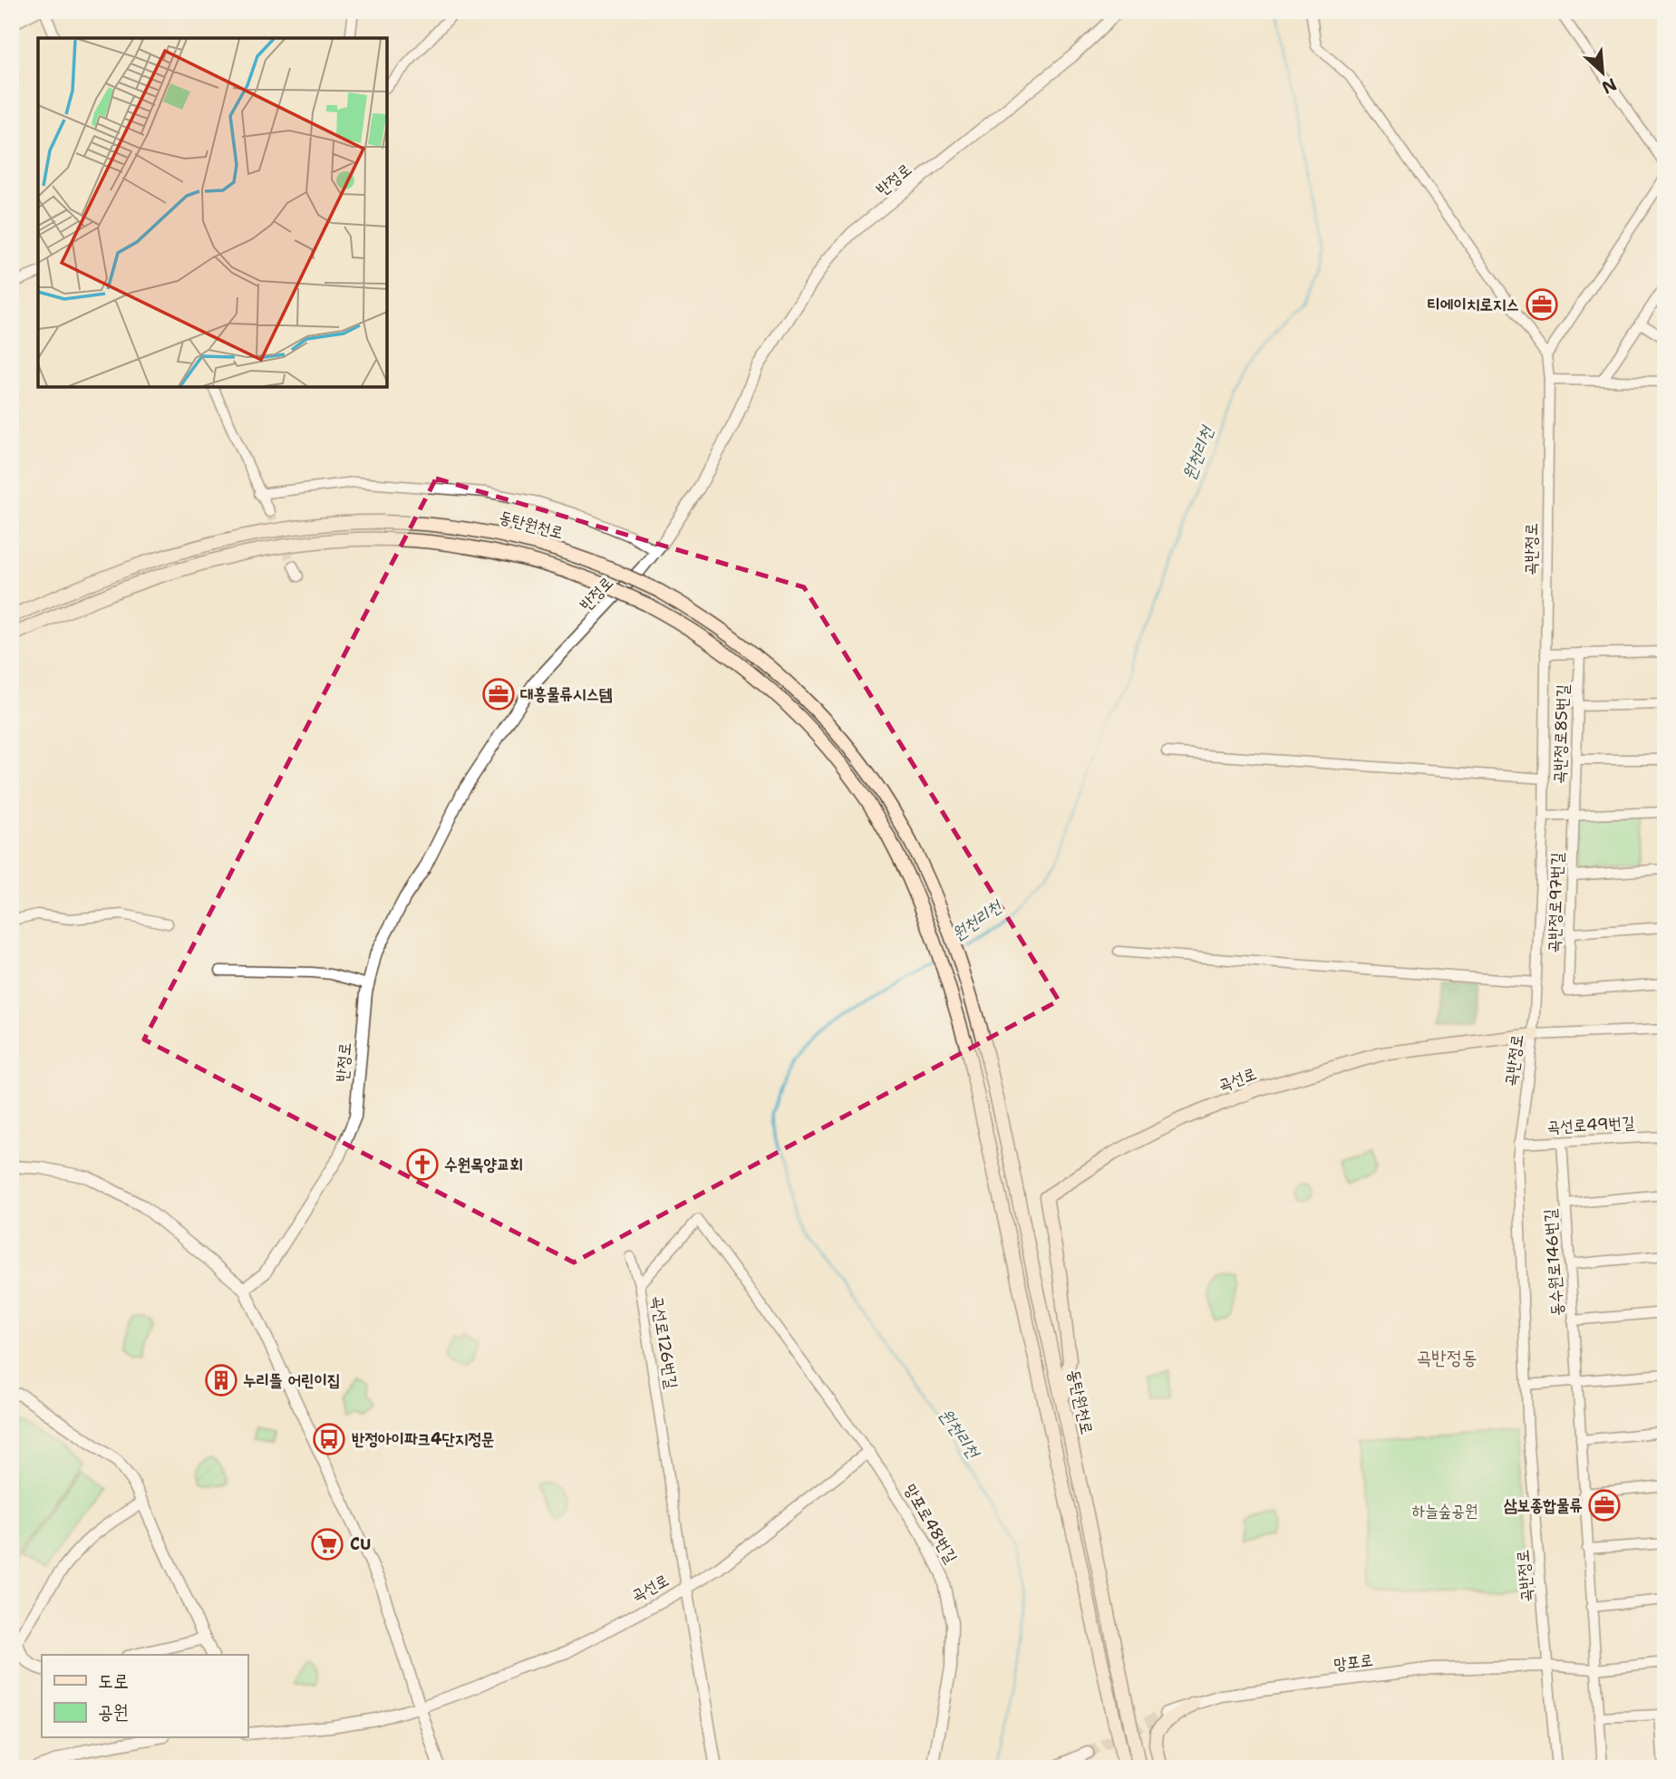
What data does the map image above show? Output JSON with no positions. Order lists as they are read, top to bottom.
{
  "streets": {
    "main road": ["동탄원천로", "곡선로"],
    "street": [
      "반정로",
      "곡반정로",
      "곡반정로85번길",
      "곡반정로97번길",
      "곡선로49번길",
      "동수원로146번길",
      "곡선로126번길",
      "망포로48번길",
      "망포로"
    ]
  },
  "crossings": [
    ["동탄원천로", "곡선로"],
    ["곡반정로", "곡선로"],
    ["곡반정로", "곡선로49번길"],
    ["곡반정로", "망포로"],
    ["곡반정로85번길", "곡반정로97번길"],
    ["곡선로", "곡선로126번길"],
    ["곡선로", "망포로48번길"],
    ["곡선로49번길", "동수원로146번길"],
    ["곡선로126번길", "망포로48번길"]
  ],
  "districts": ["곡반정동"],
  "water": ["원천리천"],
  "parks": ["하늘숲공원"],
  "places": {
    "office": ["티에이치로지스", "대흥물류시스템", "삼보종합물류"],
    "church": ["수원목양교회"],
    "building": ["누리뜰 어린이집"],
    "bus stop": ["반정아이파크4단지정문"],
    "supermarket": ["CU"]
  },
  "legend": ["도로", "공원"],
  "north": "bottom right"
}
